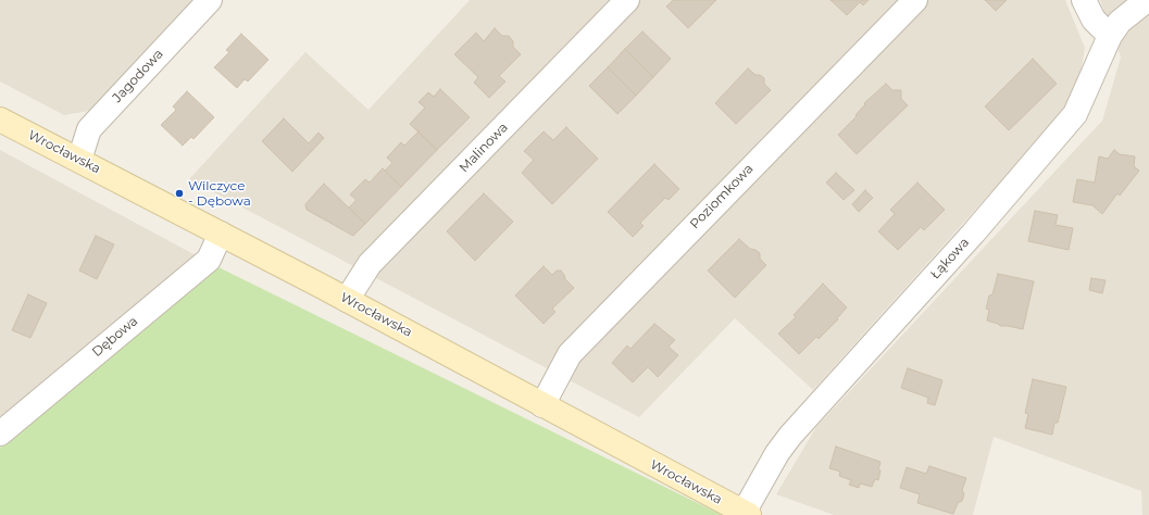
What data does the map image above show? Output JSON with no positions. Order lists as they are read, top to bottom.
{
  "streets": {
    "street": [
      "Jagodowa",
      "Malinowa",
      "Wrocławska",
      "Poziomkowa",
      "Łąkowa",
      "Dębowa"
    ]
  },
  "crossings": [
    ["Jagodowa", "Wrocławska"],
    ["Malinowa", "Wrocławska"],
    ["Wrocławska", "Poziomkowa"],
    ["Wrocławska", "Łąkowa"],
    ["Wrocławska", "Dębowa"]
  ],
  "places": ["Wilczyce - Dębowa"]
}
